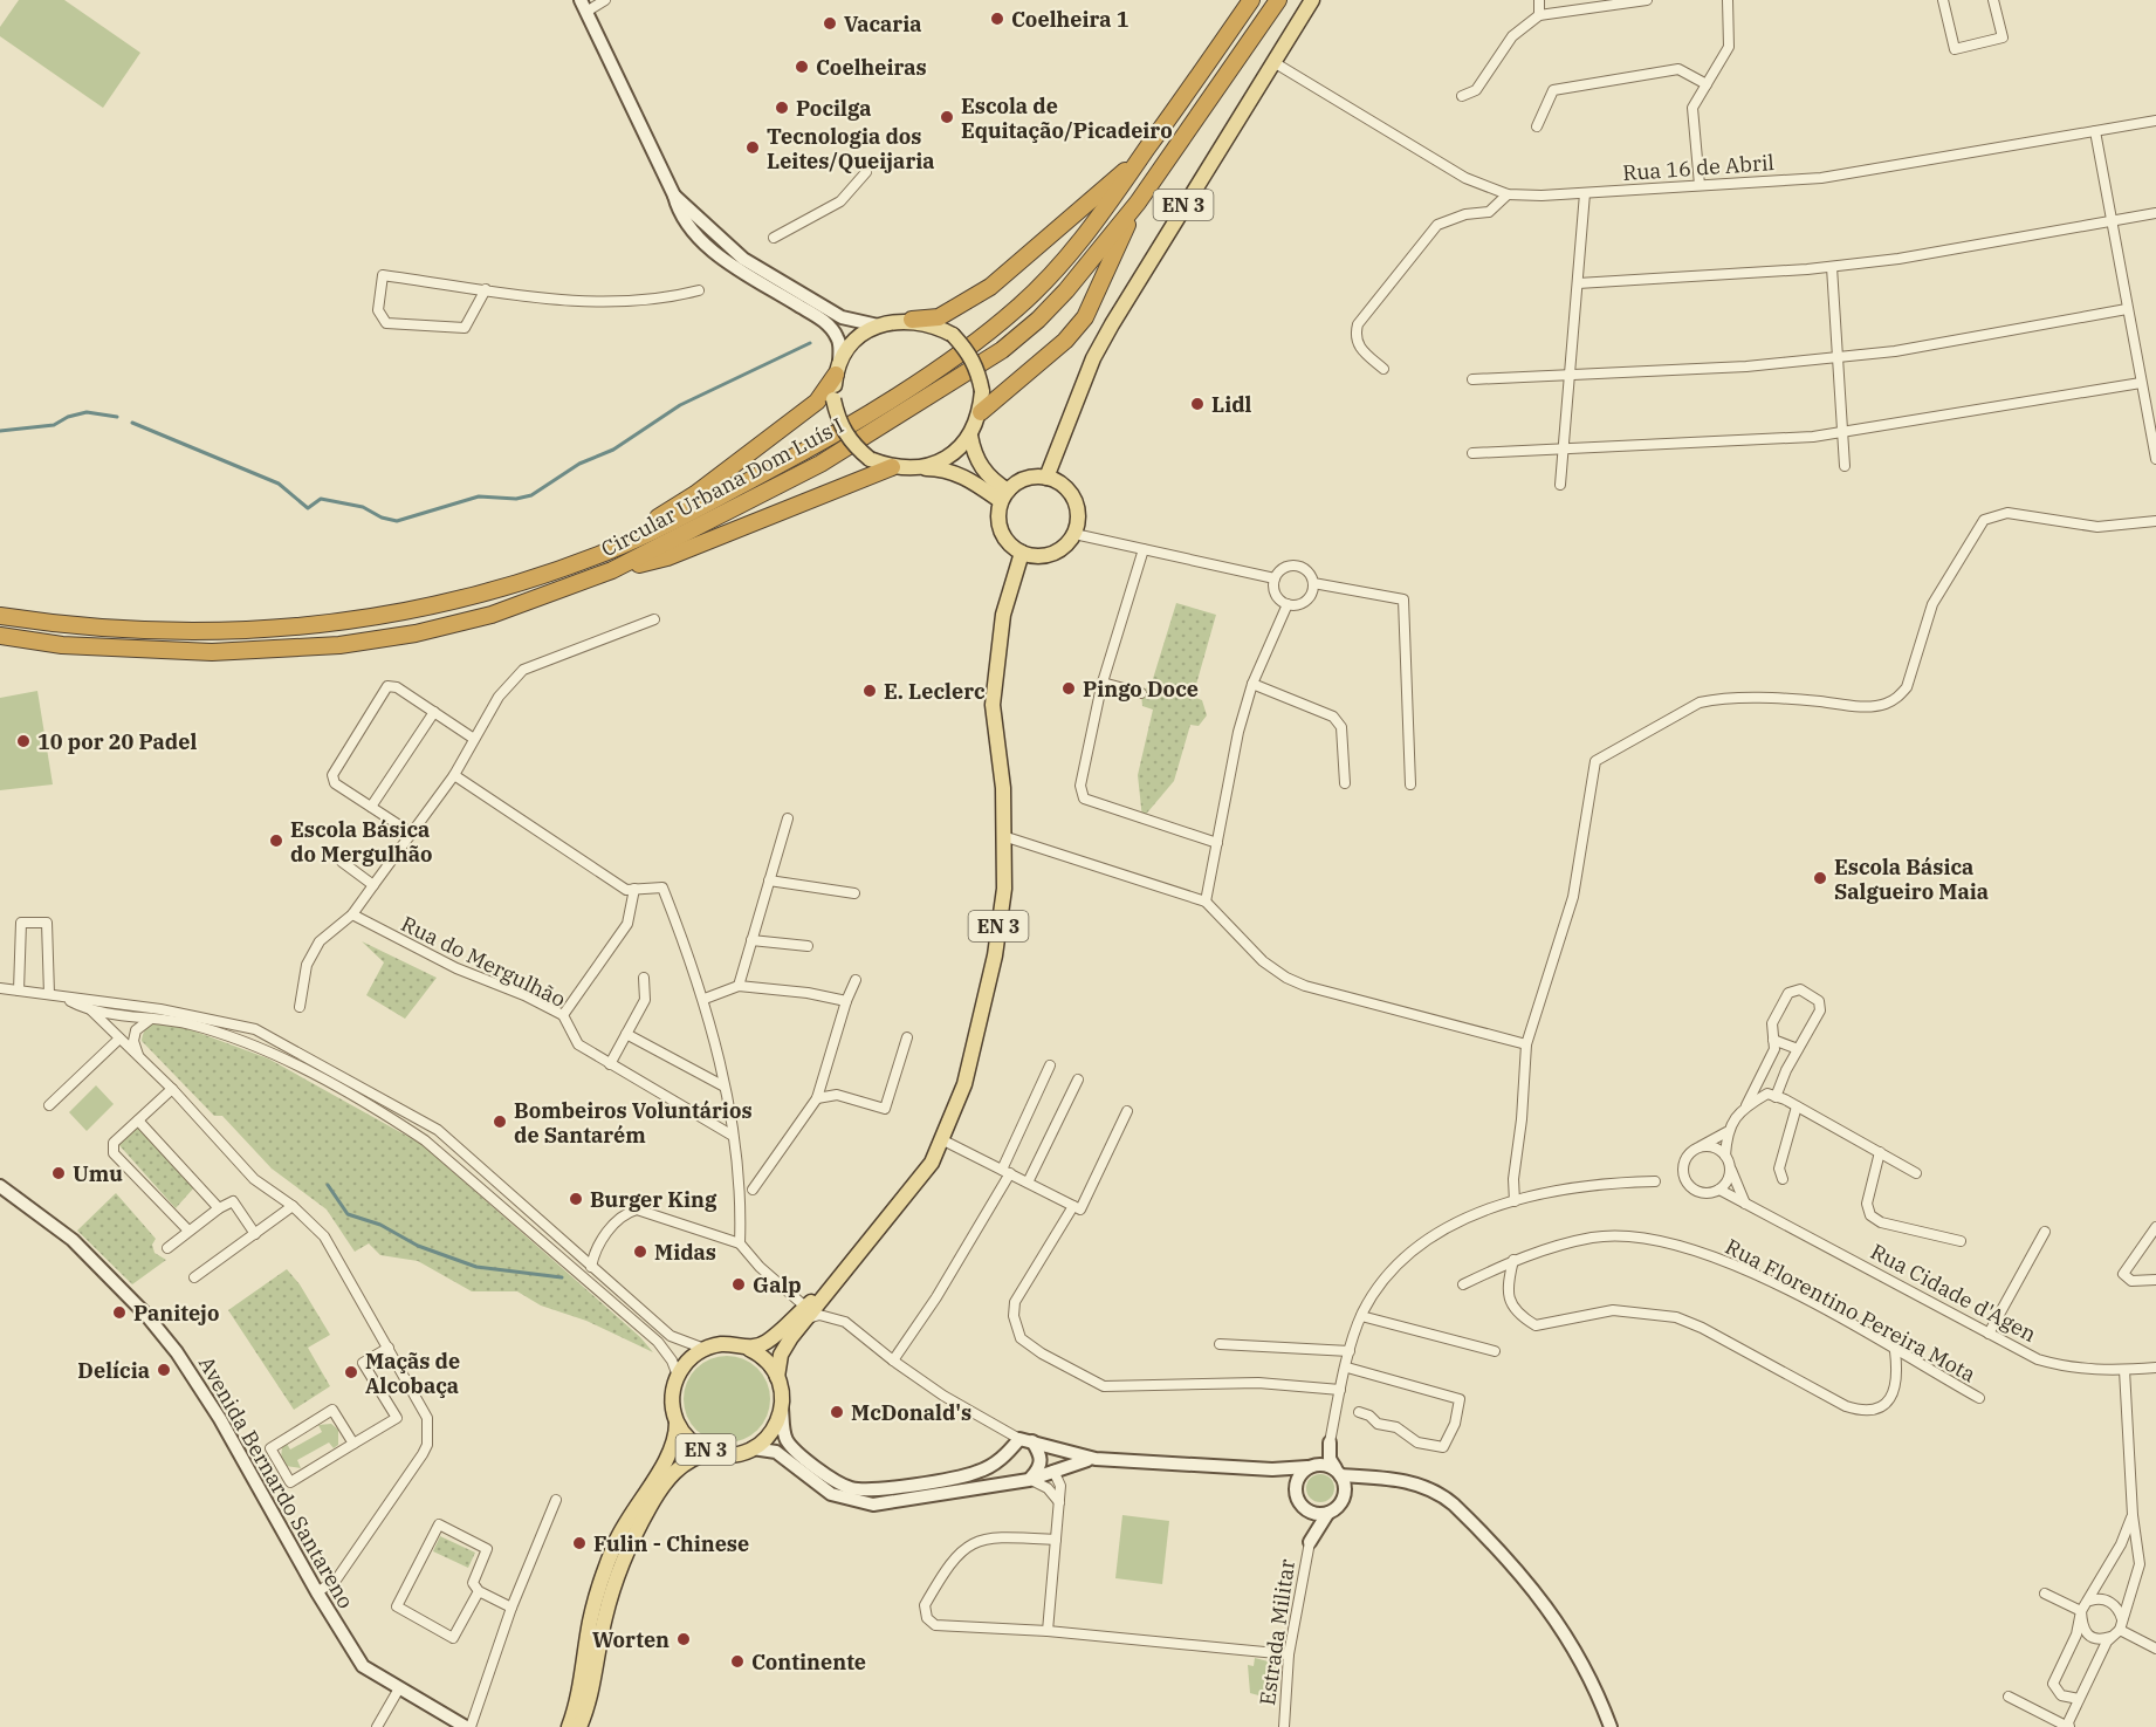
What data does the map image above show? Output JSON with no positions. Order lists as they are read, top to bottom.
{
  "streets": {
    "highway": ["Circular Urbana Dom Luís I"],
    "main road": ["EN 3"],
    "street": [
      "Rua 16 de Abril",
      "Rua do Mergulhão",
      "Rua Cidade d'Agen",
      "Rua Florentino Pereira Mota",
      "Avenida Bernardo Santareno",
      "Estrada Militar"
    ]
  },
  "crossings": [
    ["Rua 16 de Abril", "EN 3"]
  ],
  "places": [
    "Coelheira 1",
    "Vacaria",
    "Coelheiras",
    "Pocilga",
    "Escola de Equitação/Picadeiro",
    "Tecnologia dos Leites/Queijaria",
    "Lidl",
    "Pingo Doce",
    "E. Leclerc",
    "10 por 20 Padel",
    "Escola Básica do Mergulhão",
    "Escola Básica Salgueiro Maia",
    "Bombeiros Voluntários de Santarém",
    "Umu",
    "Burger King",
    "Midas",
    "Galp",
    "Panitejo",
    "Delícia",
    "Maçãs de Alcobaça",
    "McDonald's",
    "Fulin - Chinese",
    "Worten",
    "Continente"
  ]
}
